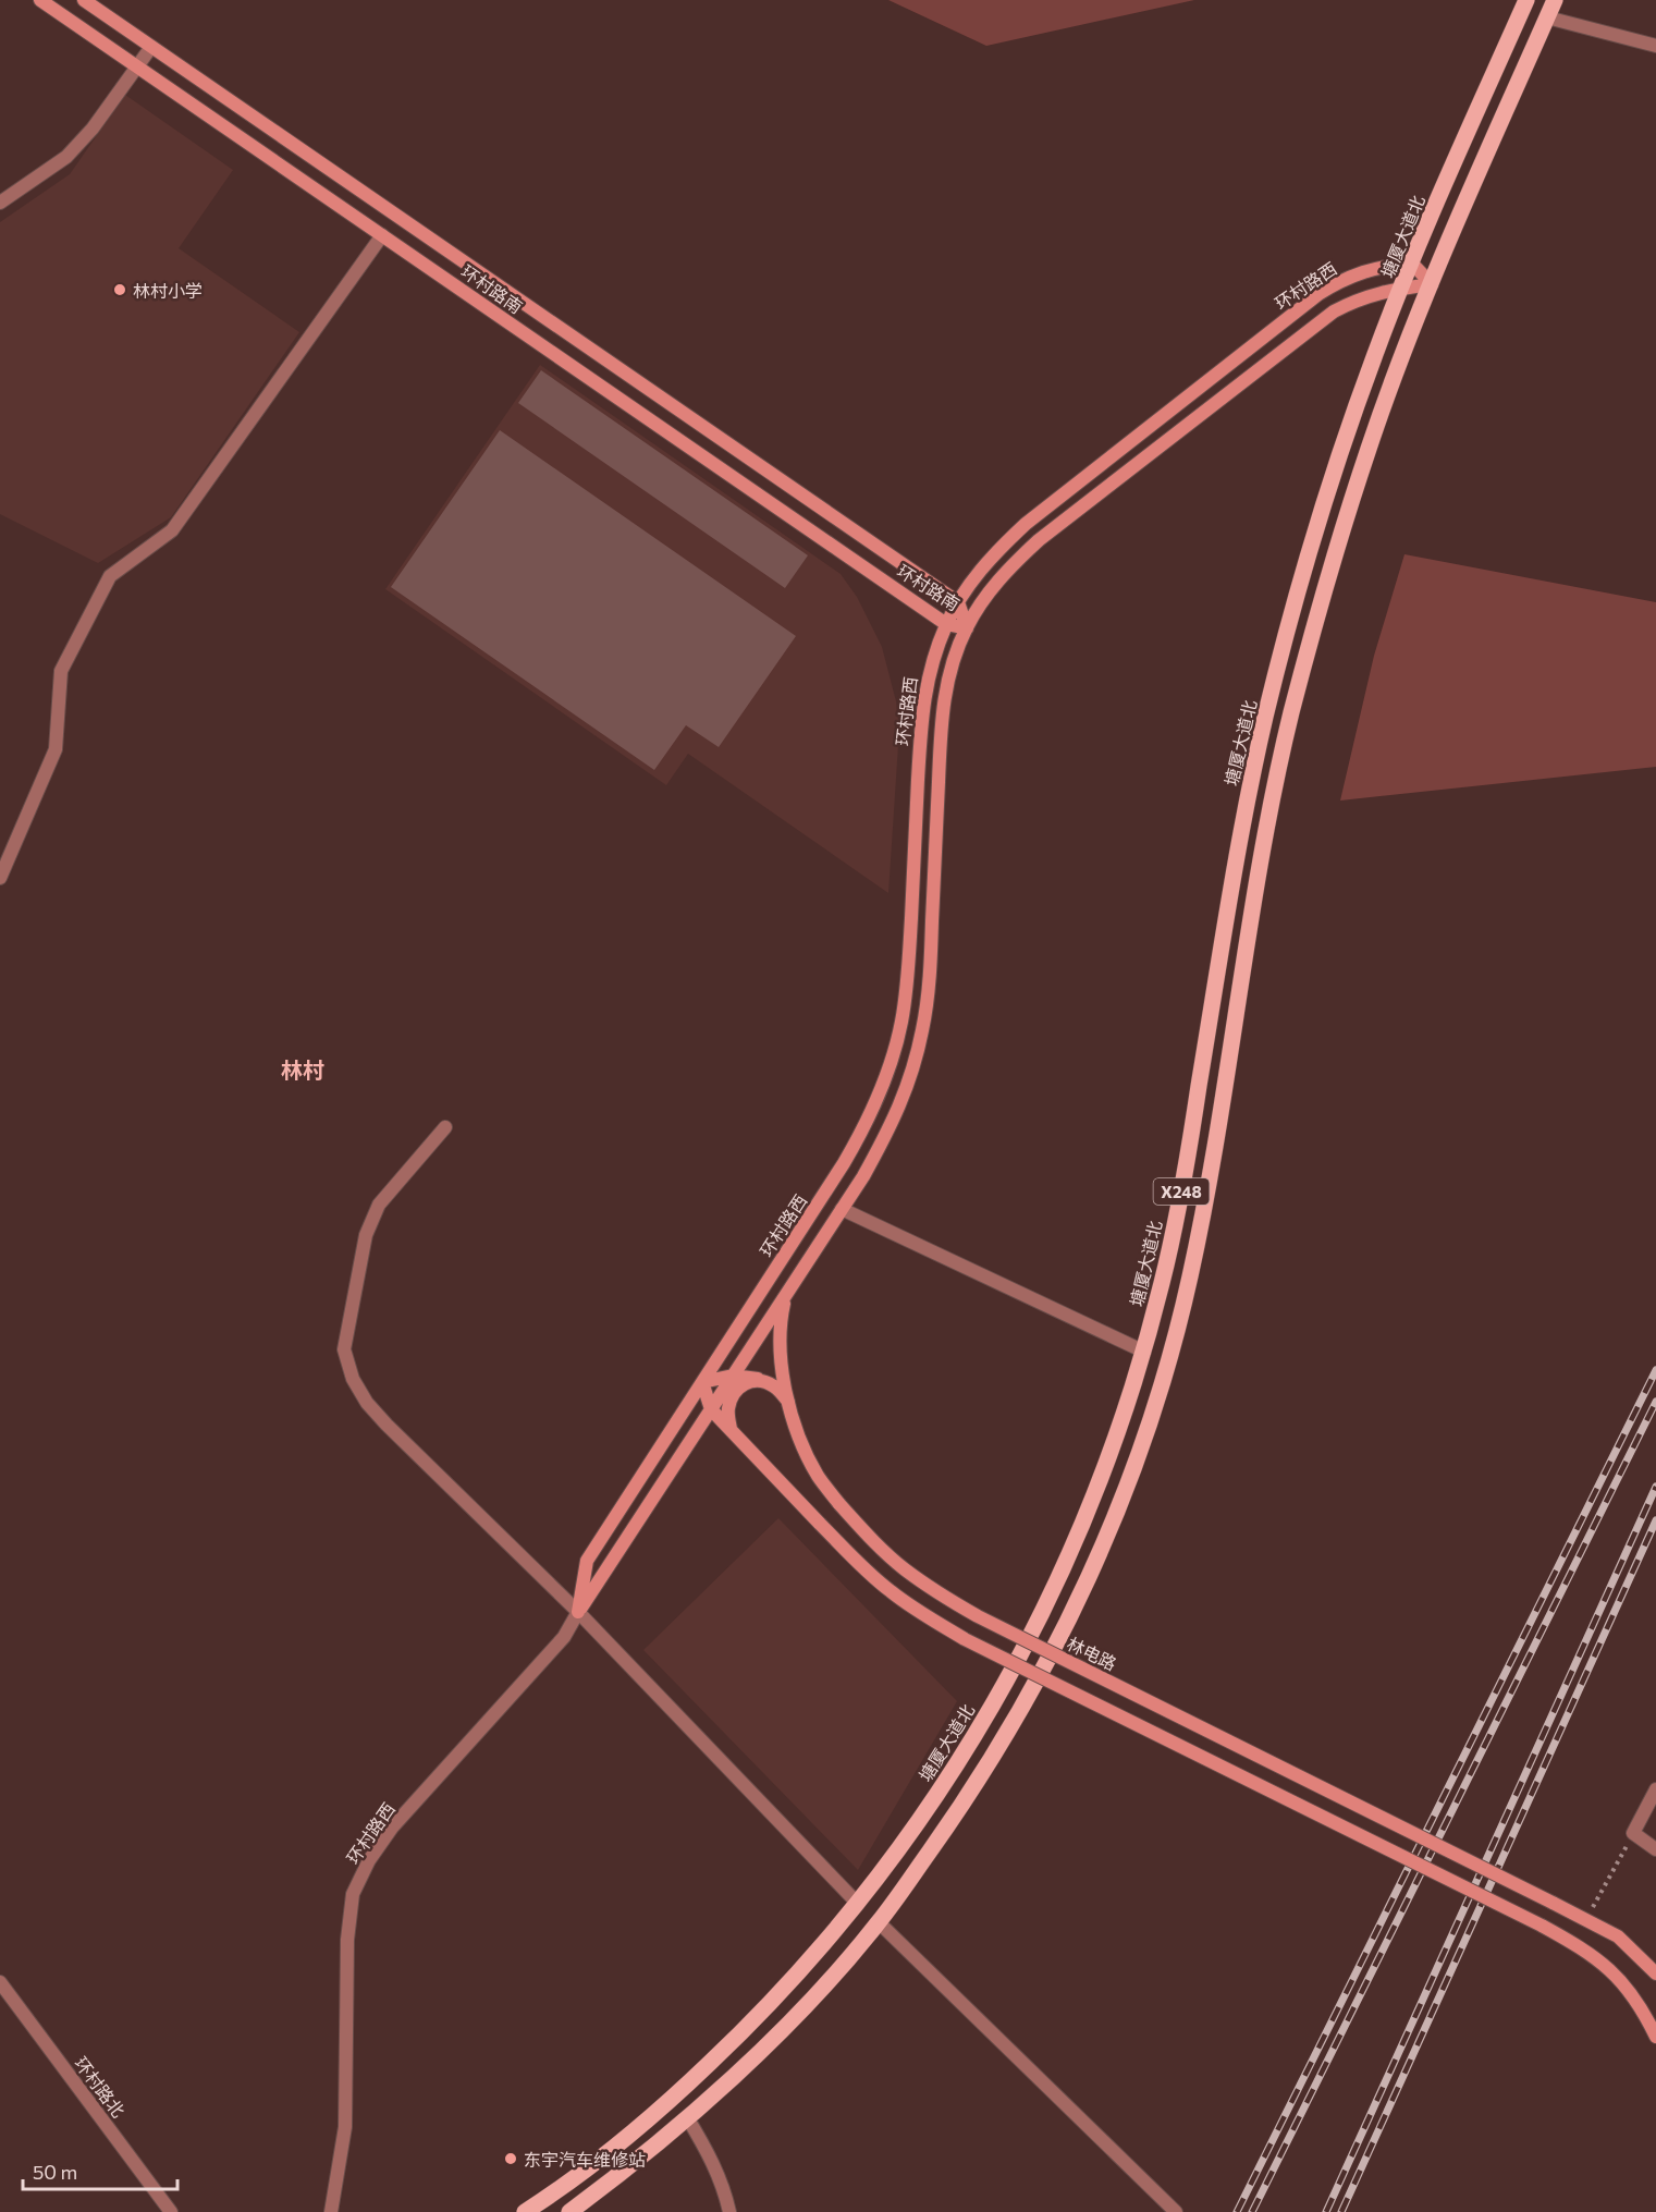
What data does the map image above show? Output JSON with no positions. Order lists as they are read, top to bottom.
{
  "streets": {
    "main road": [
      "塘厦大道北",
      "环村路西",
      "环村路南",
      "X248",
      "林电路"
    ],
    "street": ["环村路北"]
  },
  "crossings": [
    ["塘厦大道北", "环村路西"],
    ["环村路西", "环村路南"],
    ["环村路西", "X248"],
    ["环村路西", "林电路"]
  ],
  "districts": ["林村"],
  "places": ["林村小学", "东宇汽车维修站"],
  "scale_bar": "50 m"
}
